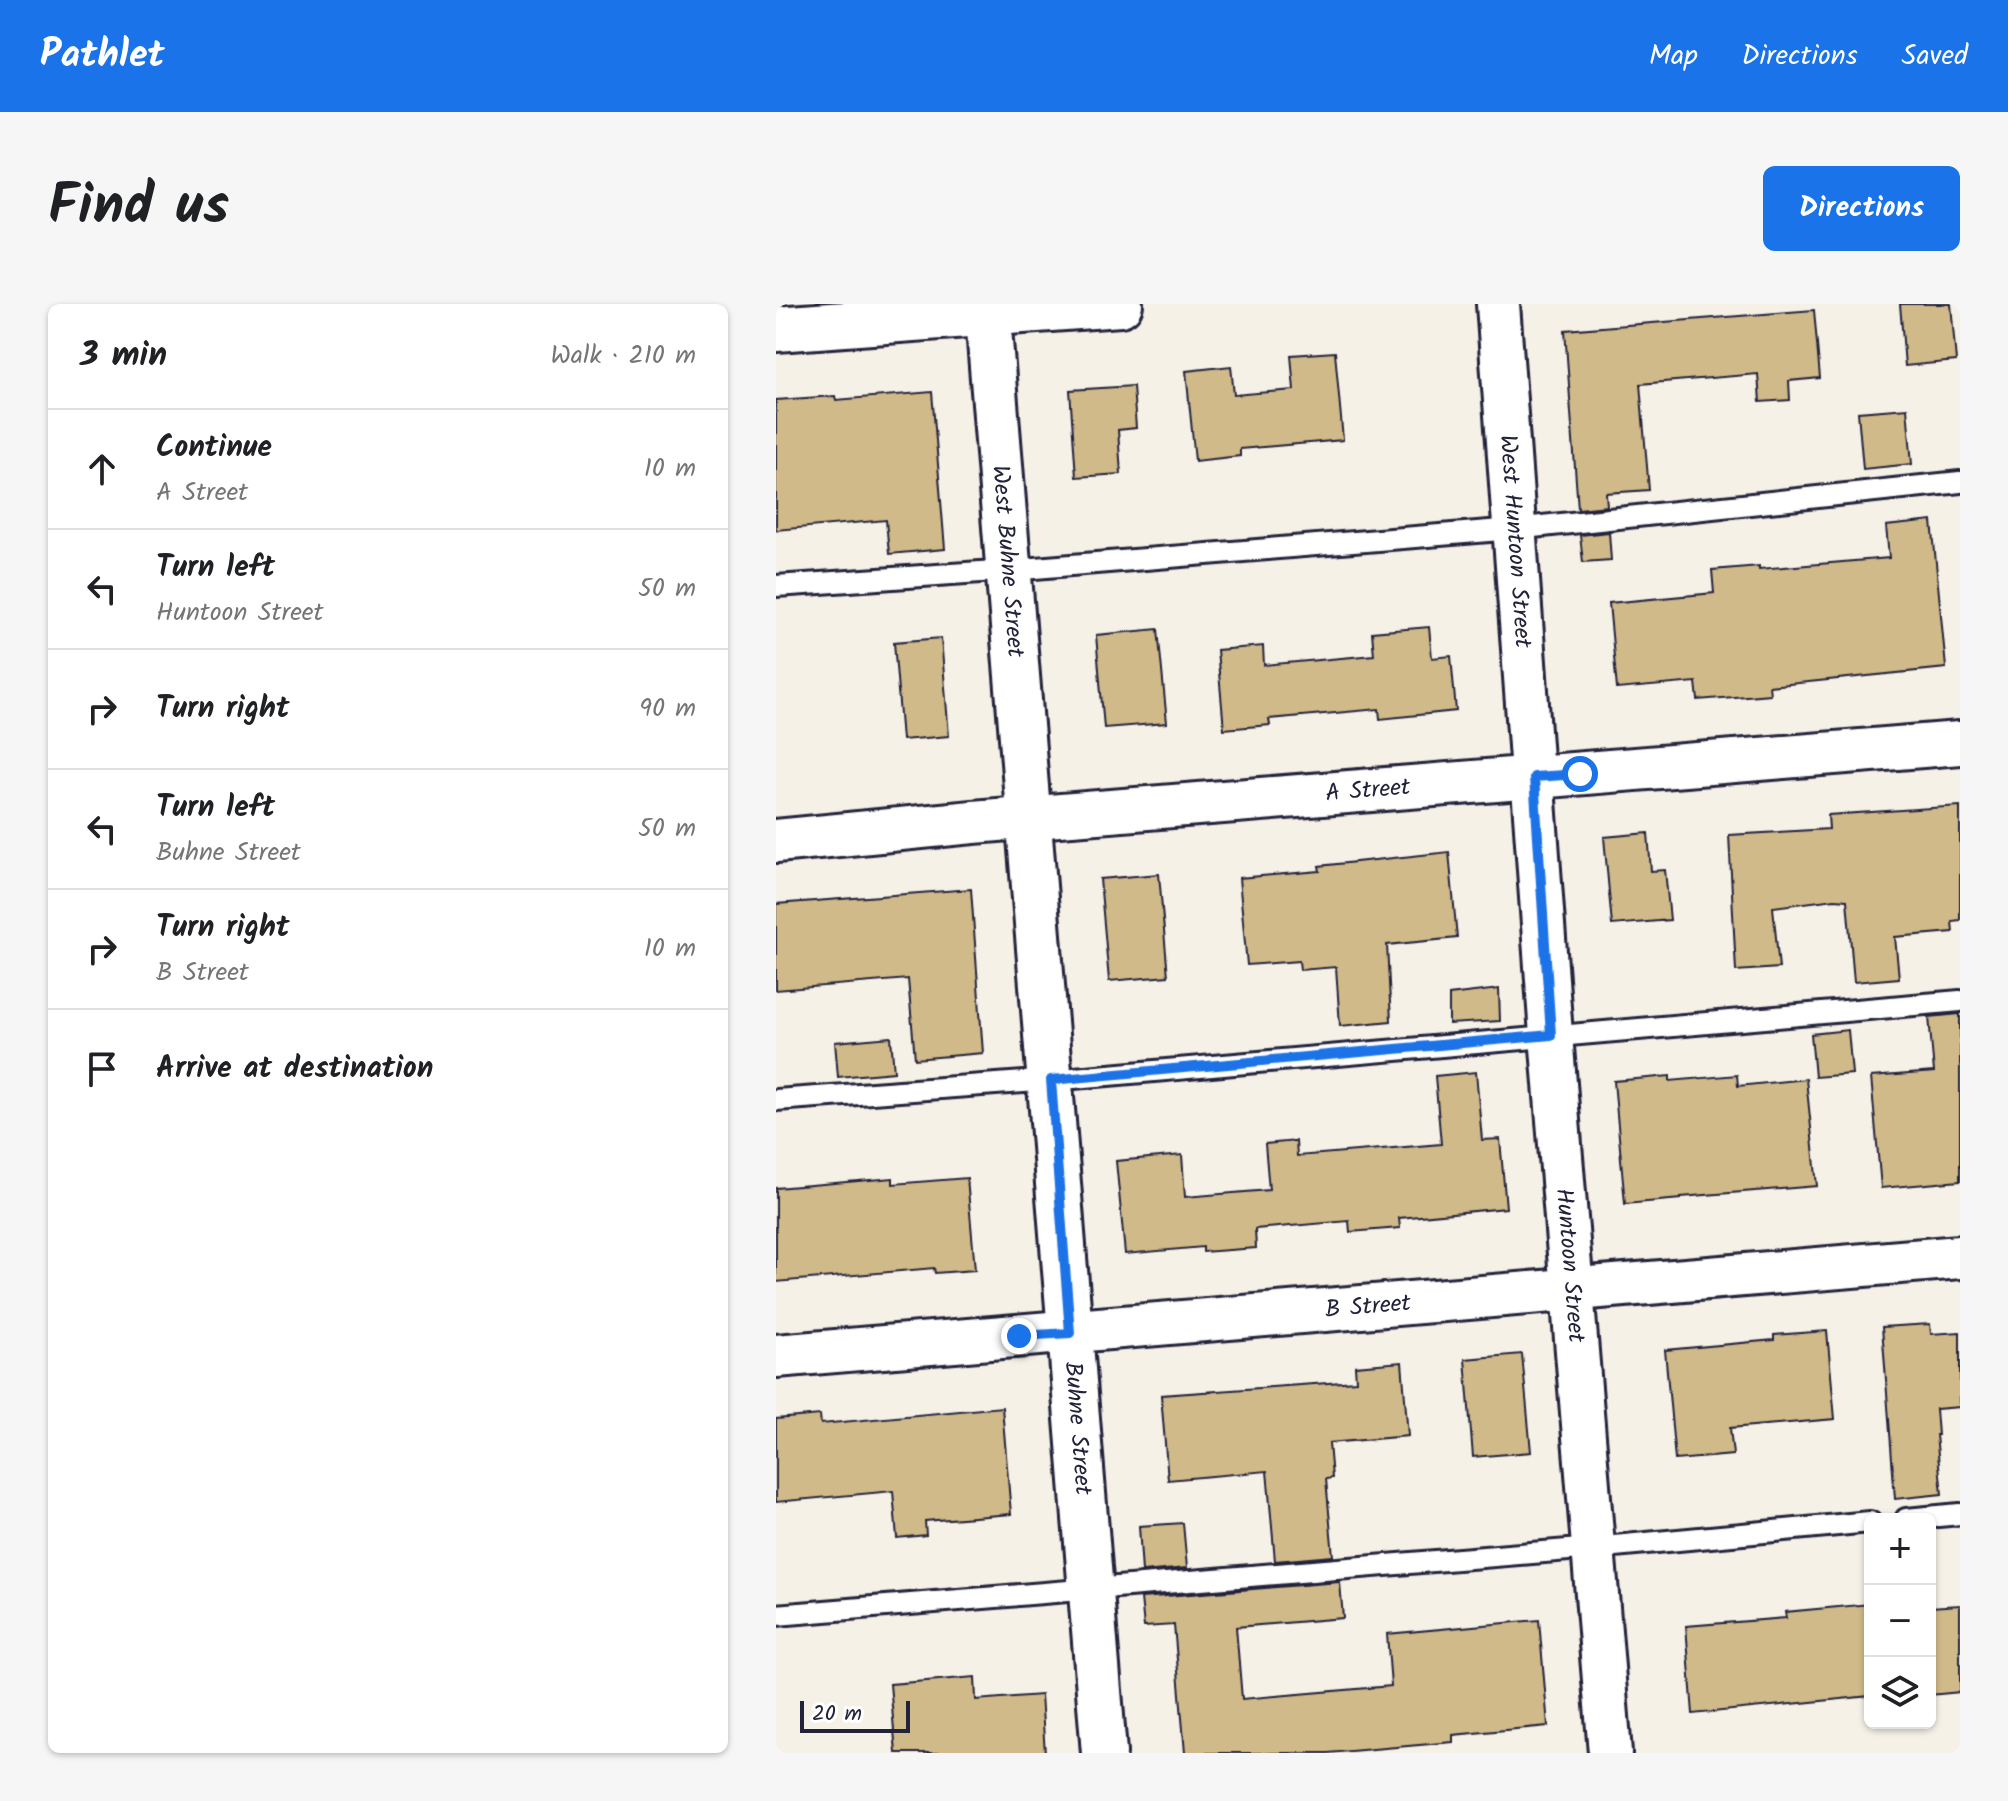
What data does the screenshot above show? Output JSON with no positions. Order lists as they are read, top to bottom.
{
  "streets": {
    "street": [
      "West Huntoon Street",
      "West Buhne Street",
      "A Street",
      "Huntoon Street",
      "B Street",
      "Buhne Street"
    ]
  },
  "crossings": [
    ["West Huntoon Street", "A Street"],
    ["West Huntoon Street", "Huntoon Street"],
    ["West Buhne Street", "A Street"],
    ["West Buhne Street", "Buhne Street"],
    ["A Street", "Huntoon Street"],
    ["A Street", "Buhne Street"],
    ["Huntoon Street", "B Street"],
    ["B Street", "Buhne Street"]
  ],
  "scale_bar": "20 m",
  "page": {
    "header": "Pathlet",
    "nav": ["Map", "Directions", "Saved"],
    "title": "Find us",
    "buttons": "Directions",
    "heading": ["3 min", "Walk · 210 m"],
    "list": [
      ["Continue", "A Street", "10 m"],
      ["Turn left", "Huntoon Street", "50 m"],
      ["Turn right", "90 m"],
      ["Turn left", "Buhne Street", "50 m"],
      ["Turn right", "B Street", "10 m"],
      "Arrive at destination"
    ],
    "map_buttons": ["+", "−"],
    "scale": "20 m"
  }
}
